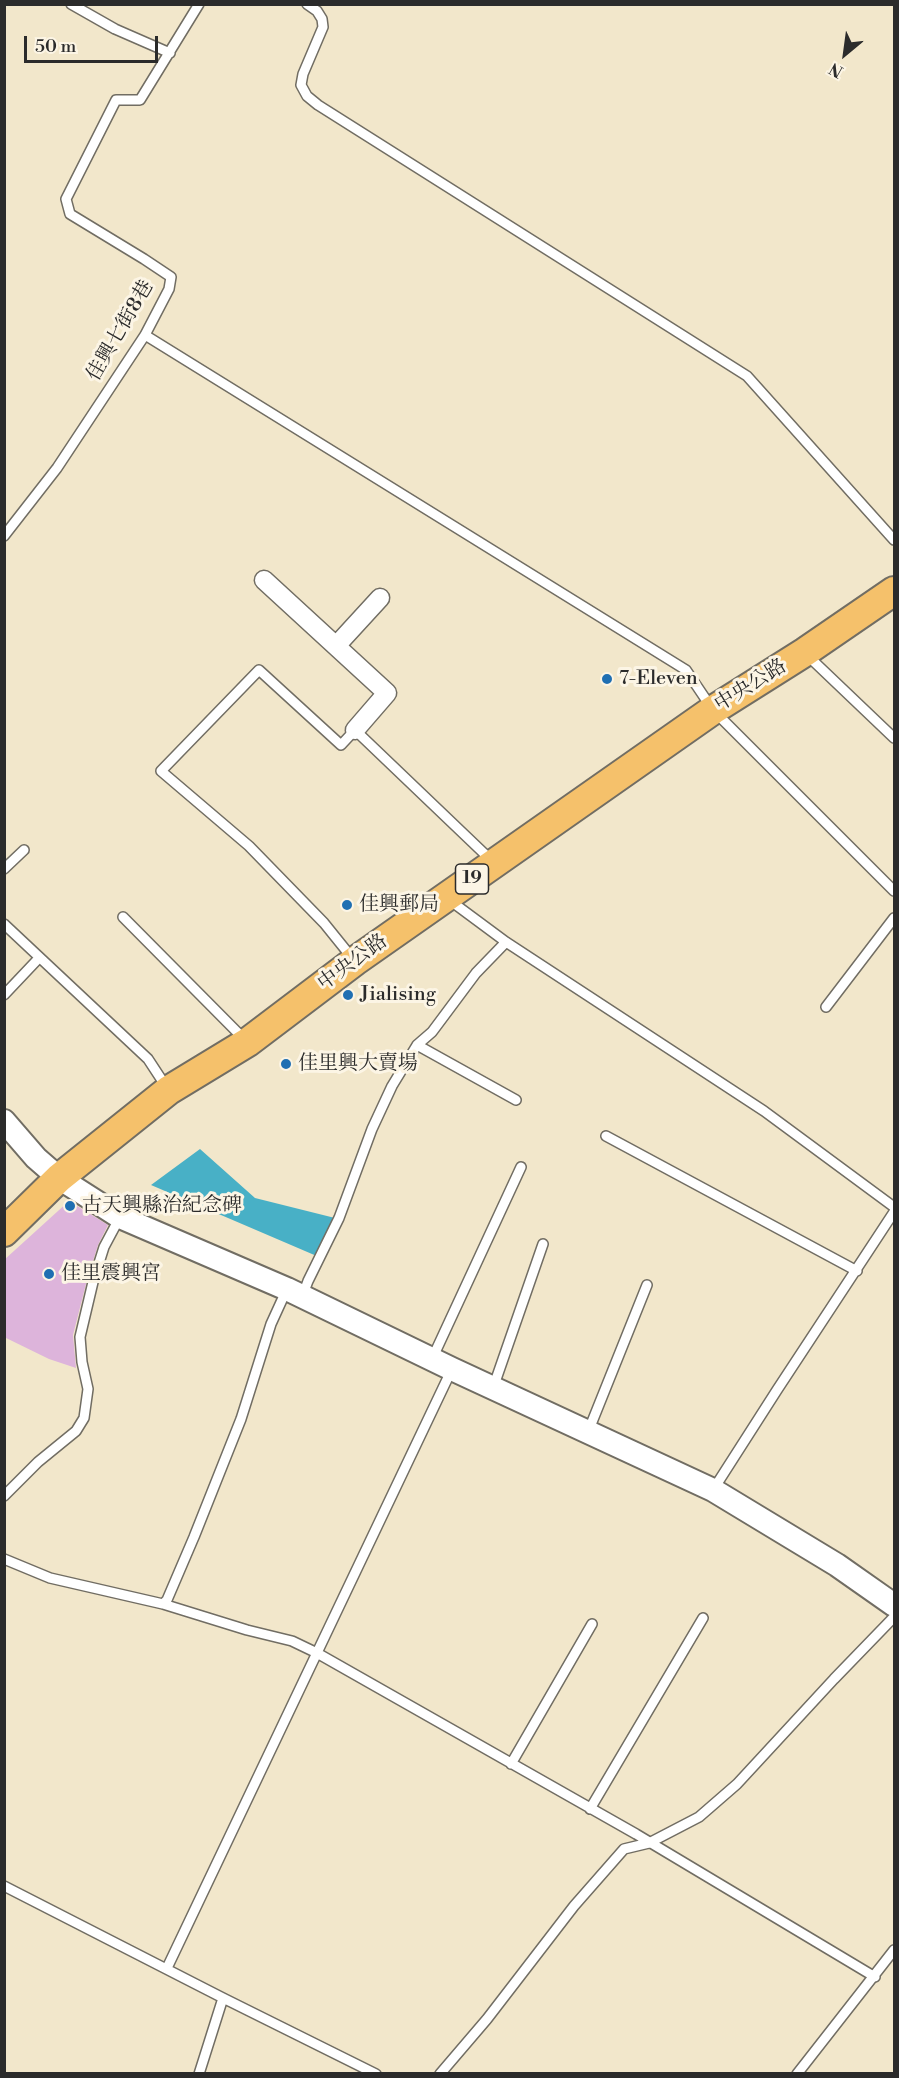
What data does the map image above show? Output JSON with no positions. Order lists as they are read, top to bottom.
{
  "streets": {
    "main road": ["中央公路", "19"],
    "lane": ["佳興七街8巷"]
  },
  "places": [
    "7-Eleven",
    "佳興郵局",
    "Jialising",
    "佳里興大賣場",
    "古天興縣治紀念碑",
    "佳里震興宮"
  ],
  "scale_bar": "50 m",
  "north": "bottom left"
}
